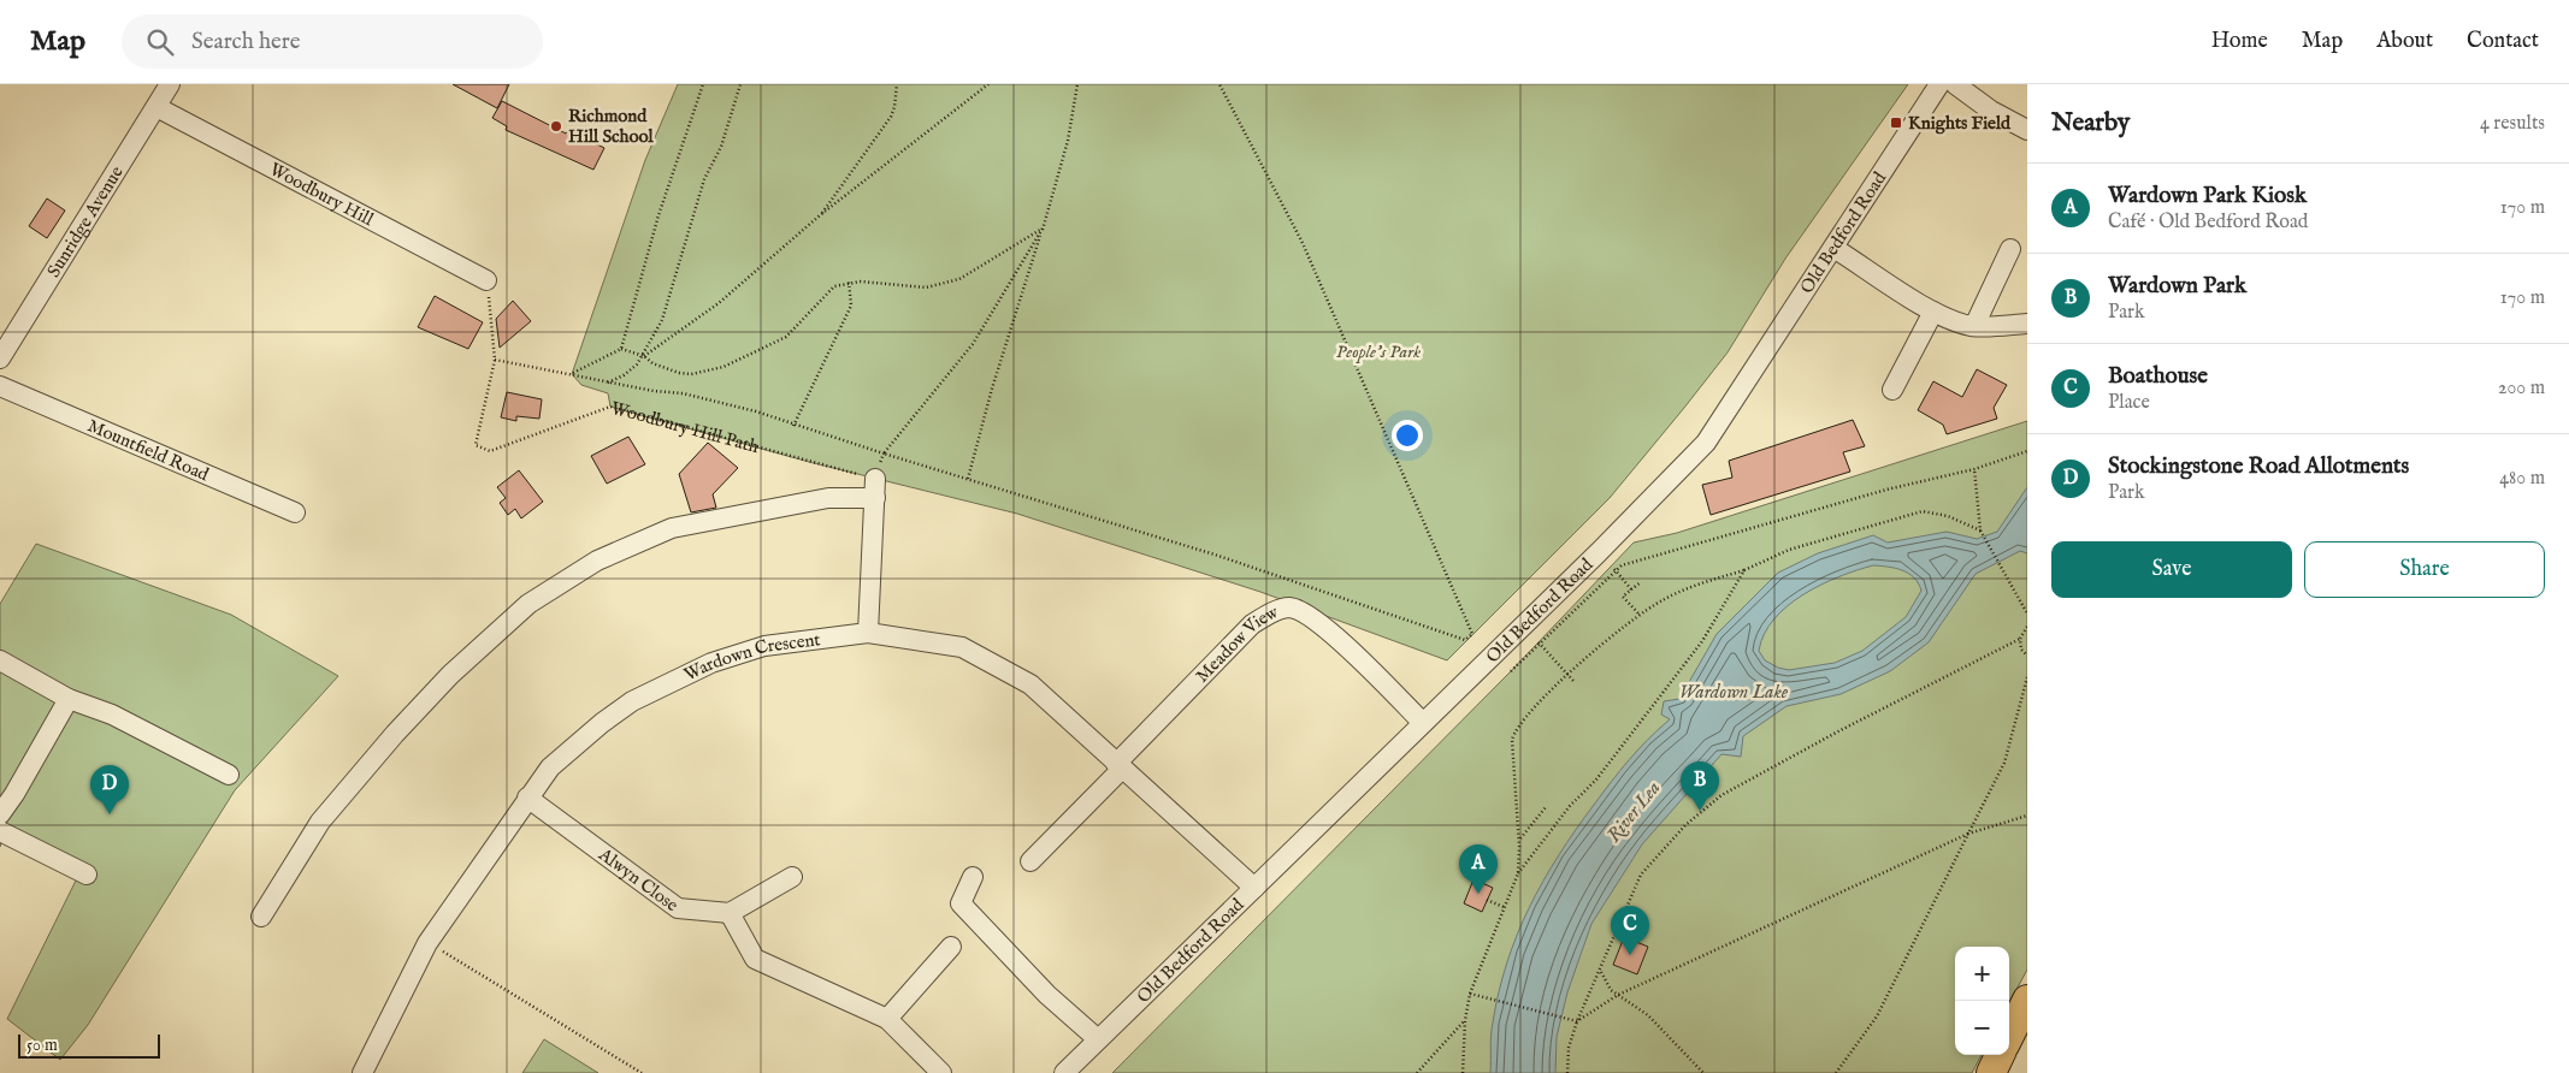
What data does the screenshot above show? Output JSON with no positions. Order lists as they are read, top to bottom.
{
  "streets": {
    "street": [
      "Woodbury Hill",
      "Sunridge Avenue",
      "Old Bedford Road",
      "Mountfield Road",
      "Meadow View",
      "Wardown Crescent",
      "Alwyn Close"
    ],
    "path": ["Woodbury Hill Path"]
  },
  "crossings": [
    ["Woodbury Hill", "Sunridge Avenue"],
    ["Woodbury Hill", "Woodbury Hill Path"],
    ["Old Bedford Road", "Meadow View"],
    ["Old Bedford Road", "Wardown Crescent"],
    ["Meadow View", "Wardown Crescent"],
    ["Wardown Crescent", "Alwyn Close"]
  ],
  "water": ["Wardown Lake", "River Lea"],
  "parks": ["People's Park"],
  "places": {
    "transit": ["Knights Field"],
    "other": ["Richmond Hill School"]
  },
  "scale_bar": "50 m",
  "page": {
    "header": "Map",
    "search": "Search here",
    "nav": [
      "Home",
      "Map",
      "About",
      "Contact"
    ],
    "heading": ["Nearby", "4 results"],
    "list": [
      {
        "mark": "A",
        "name": "Wardown Park Kiosk",
        "note": "Café · Old Bedford Road",
        "value": "170 m"
      },
      {
        "mark": "B",
        "name": "Wardown Park",
        "note": "Park",
        "value": "170 m"
      },
      {
        "mark": "C",
        "name": "Boathouse",
        "note": "Place",
        "value": "200 m"
      },
      {
        "mark": "D",
        "name": "Stockingstone Road Allotments",
        "note": "Park",
        "value": "480 m"
      }
    ],
    "buttons": ["Save", "Share"],
    "pins": [
      "B",
      "D",
      "A",
      "C"
    ],
    "map_buttons": ["+", "−"],
    "scale": "50 m"
  }
}
